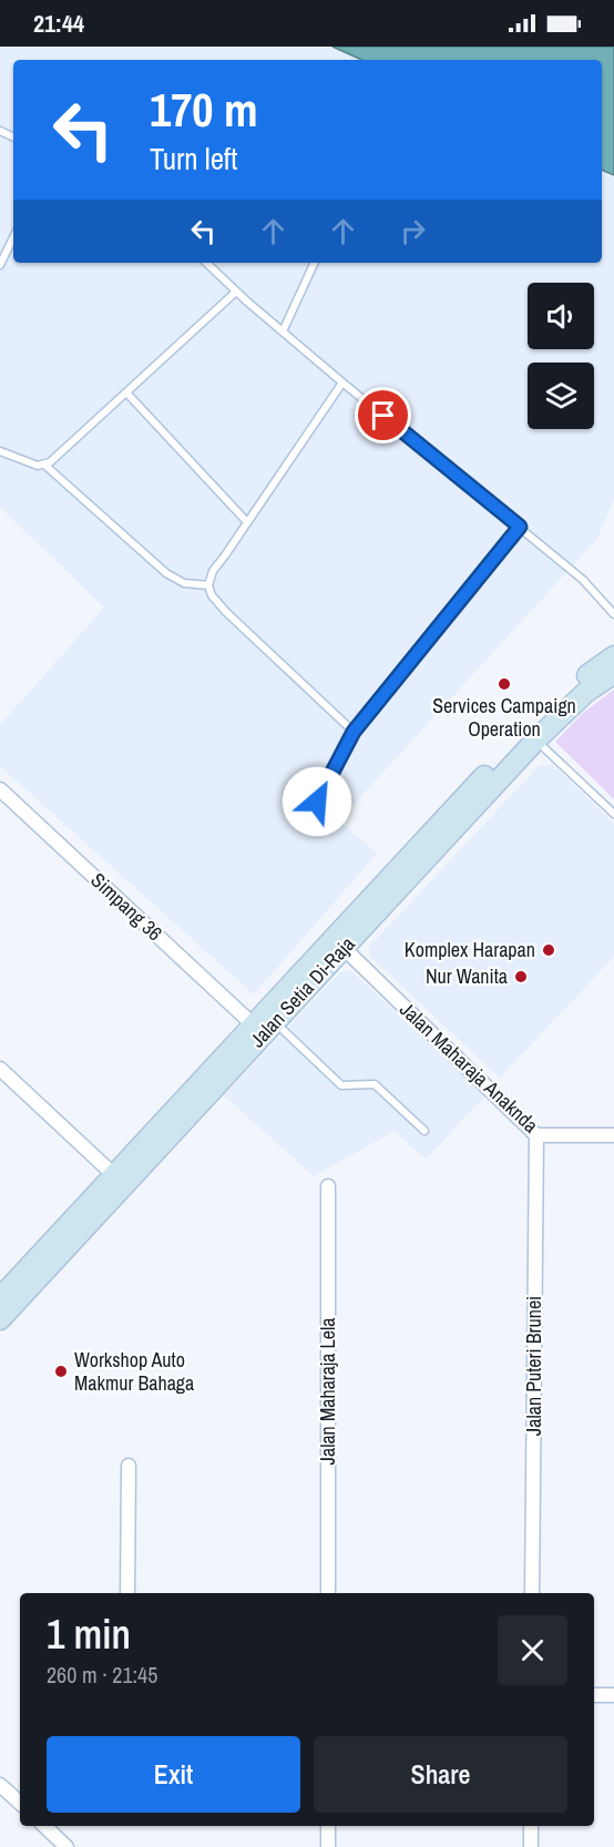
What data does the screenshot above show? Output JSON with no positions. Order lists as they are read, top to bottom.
{
  "streets": {
    "main road": ["Jalan Setia Di-Raja"],
    "street": [
      "Simpang 36",
      "Jalan Maharaja Anaknda",
      "Jalan Puteri Brunei",
      "Jalan Maharaja Lela"
    ]
  },
  "crossings": [
    ["Simpang 36", "Jalan Setia Di-Raja"],
    ["Jalan Setia Di-Raja", "Jalan Maharaja Anaknda"],
    ["Jalan Maharaja Anaknda", "Jalan Puteri Brunei"]
  ],
  "places": [
    "Services Campaign Operation",
    "Komplex Harapan",
    "Nur Wanita",
    "Workshop Auto Makmur Bahaga"
  ],
  "page": {
    "status": "21:44",
    "turn": ["170 m", "Turn left"],
    "heading": ["1 min", "260 m · 21:45"],
    "buttons": ["Exit", "Share"]
  }
}
